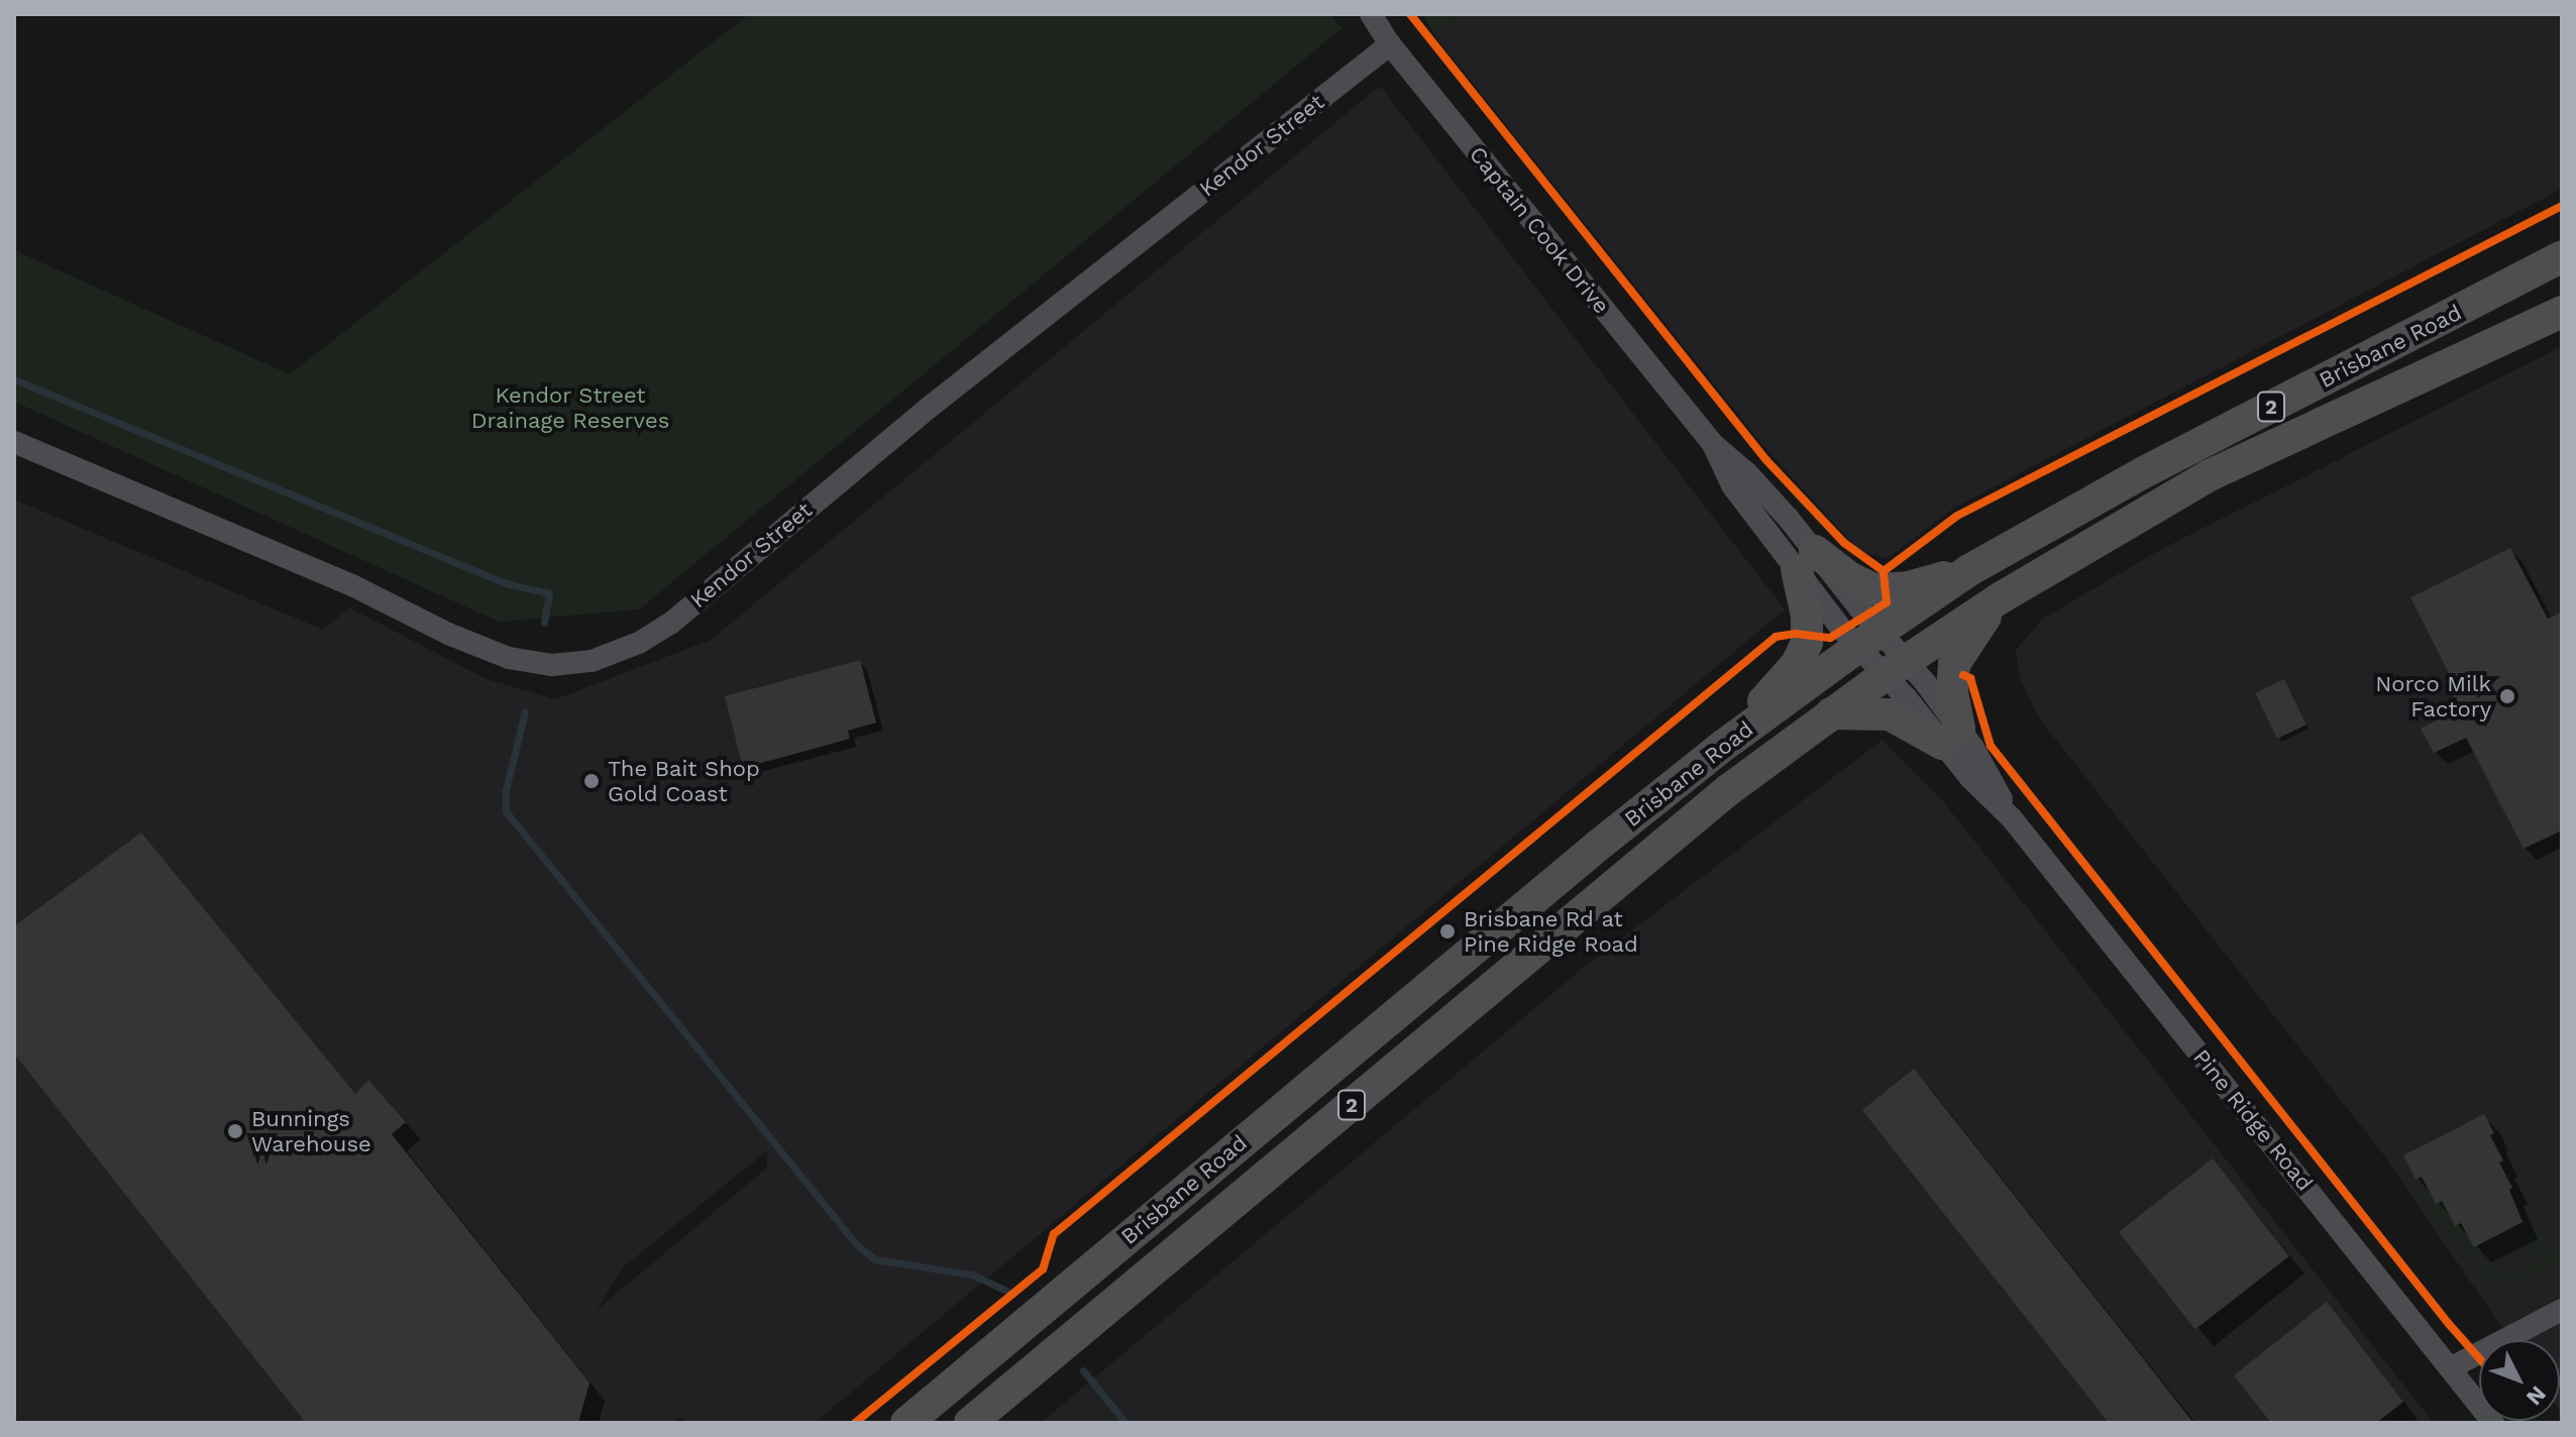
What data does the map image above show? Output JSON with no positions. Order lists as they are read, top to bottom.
{
  "streets": {
    "highway": ["Brisbane Road", "2"],
    "street": ["Kendor Street", "Captain Cook Drive", "Pine Ridge Road"]
  },
  "crossings": [
    ["Kendor Street", "Captain Cook Drive"],
    ["Captain Cook Drive", "Brisbane Road"],
    ["Captain Cook Drive", "Pine Ridge Road"],
    ["Brisbane Road", "Pine Ridge Road"]
  ],
  "parks": ["Kendor Street Drainage Reserves"],
  "places": [
    "Norco Milk Factory",
    "The Bait Shop Gold Coast",
    "Brisbane Rd at Pine Ridge Road",
    "Bunnings Warehouse"
  ],
  "north": "bottom right"
}
